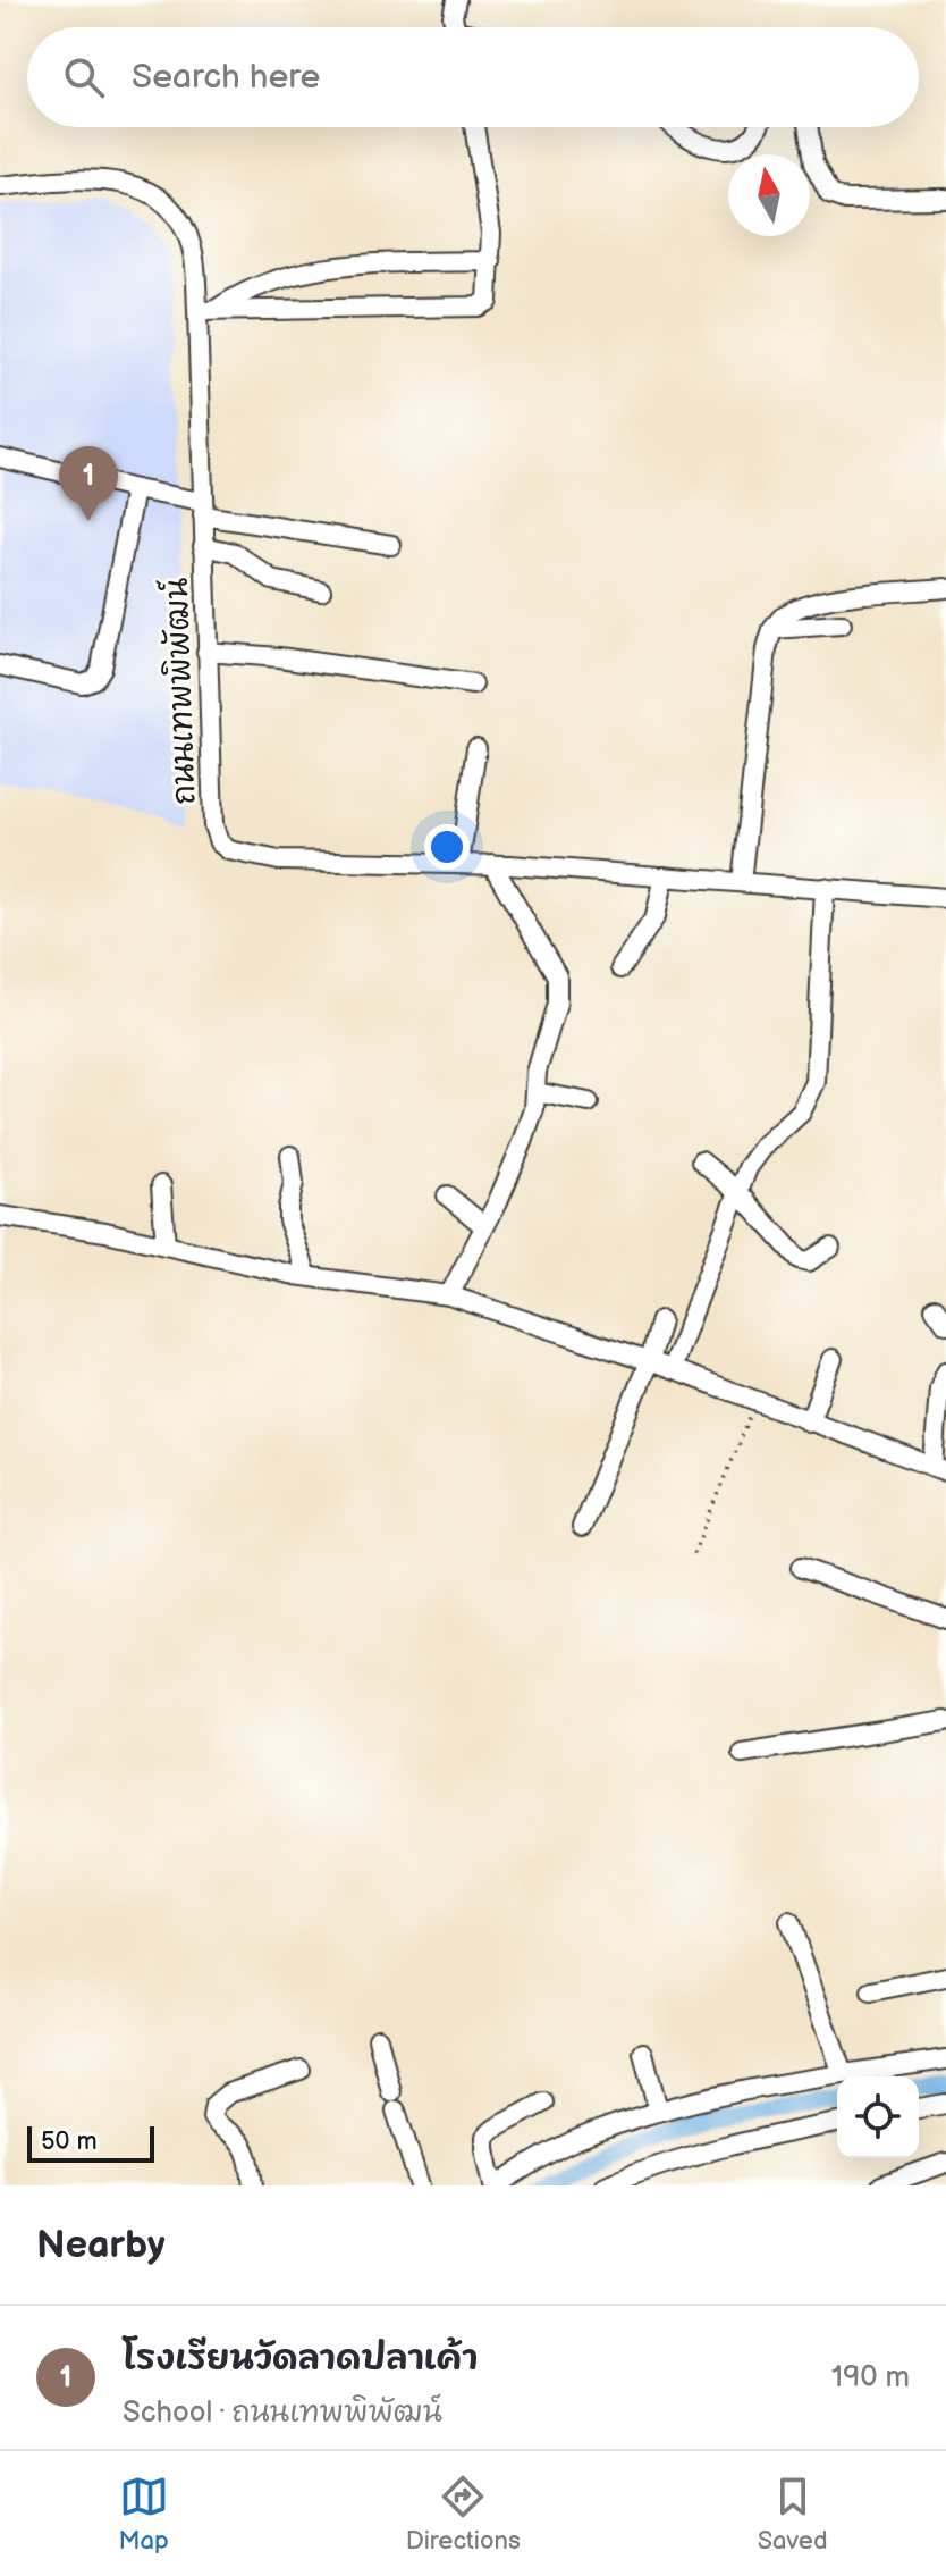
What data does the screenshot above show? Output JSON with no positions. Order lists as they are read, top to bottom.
{
  "streets": {
    "street": ["ถนนเทพพิพัฒน์"]
  },
  "scale_bar": "50 m",
  "north": "top",
  "page": {
    "search": "Search here",
    "pins": "1",
    "scale": "50 m",
    "heading": "Nearby",
    "list": [
      {
        "mark": "1",
        "name": "โรงเรียนวัดลาดปลาเค้า",
        "note": "School · ถนนเทพพิพัฒน์",
        "value": "190 m"
      }
    ],
    "nav": ["Map", "Directions", "Saved"]
  }
}
